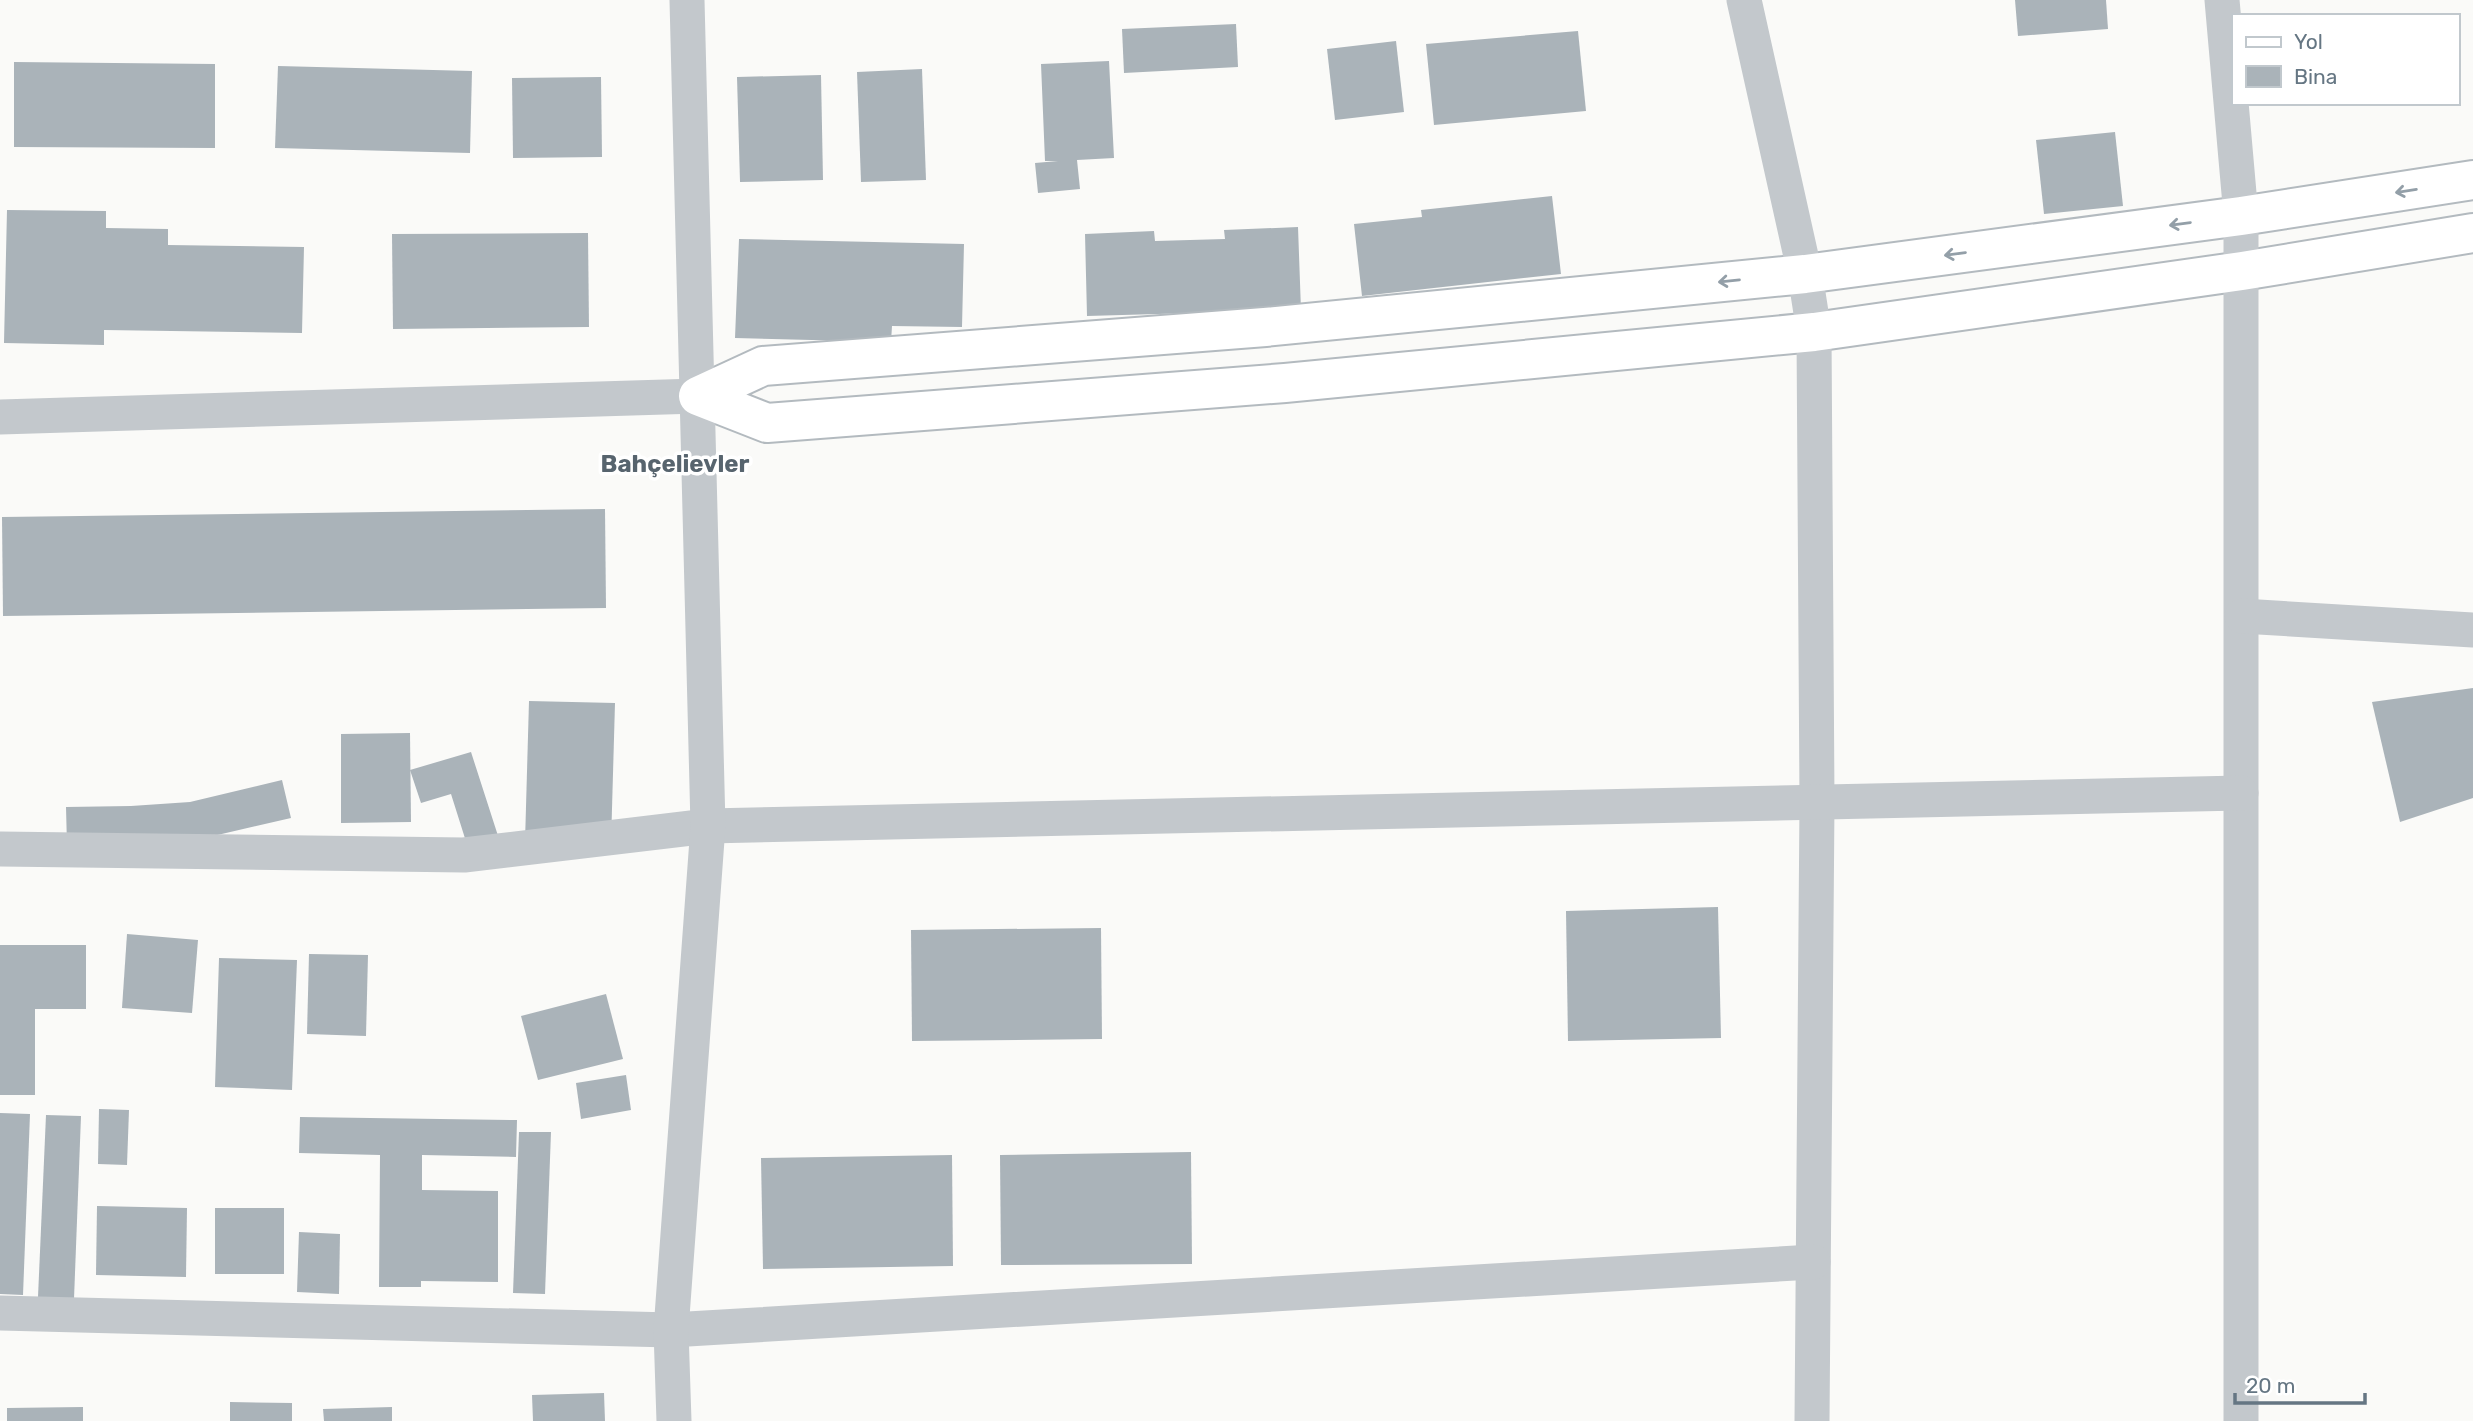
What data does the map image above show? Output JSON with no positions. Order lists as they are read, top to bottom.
{
  "districts": ["Bahçelievler"],
  "legend": ["Yol", "Bina"],
  "scale_bar": "20 m"
}
